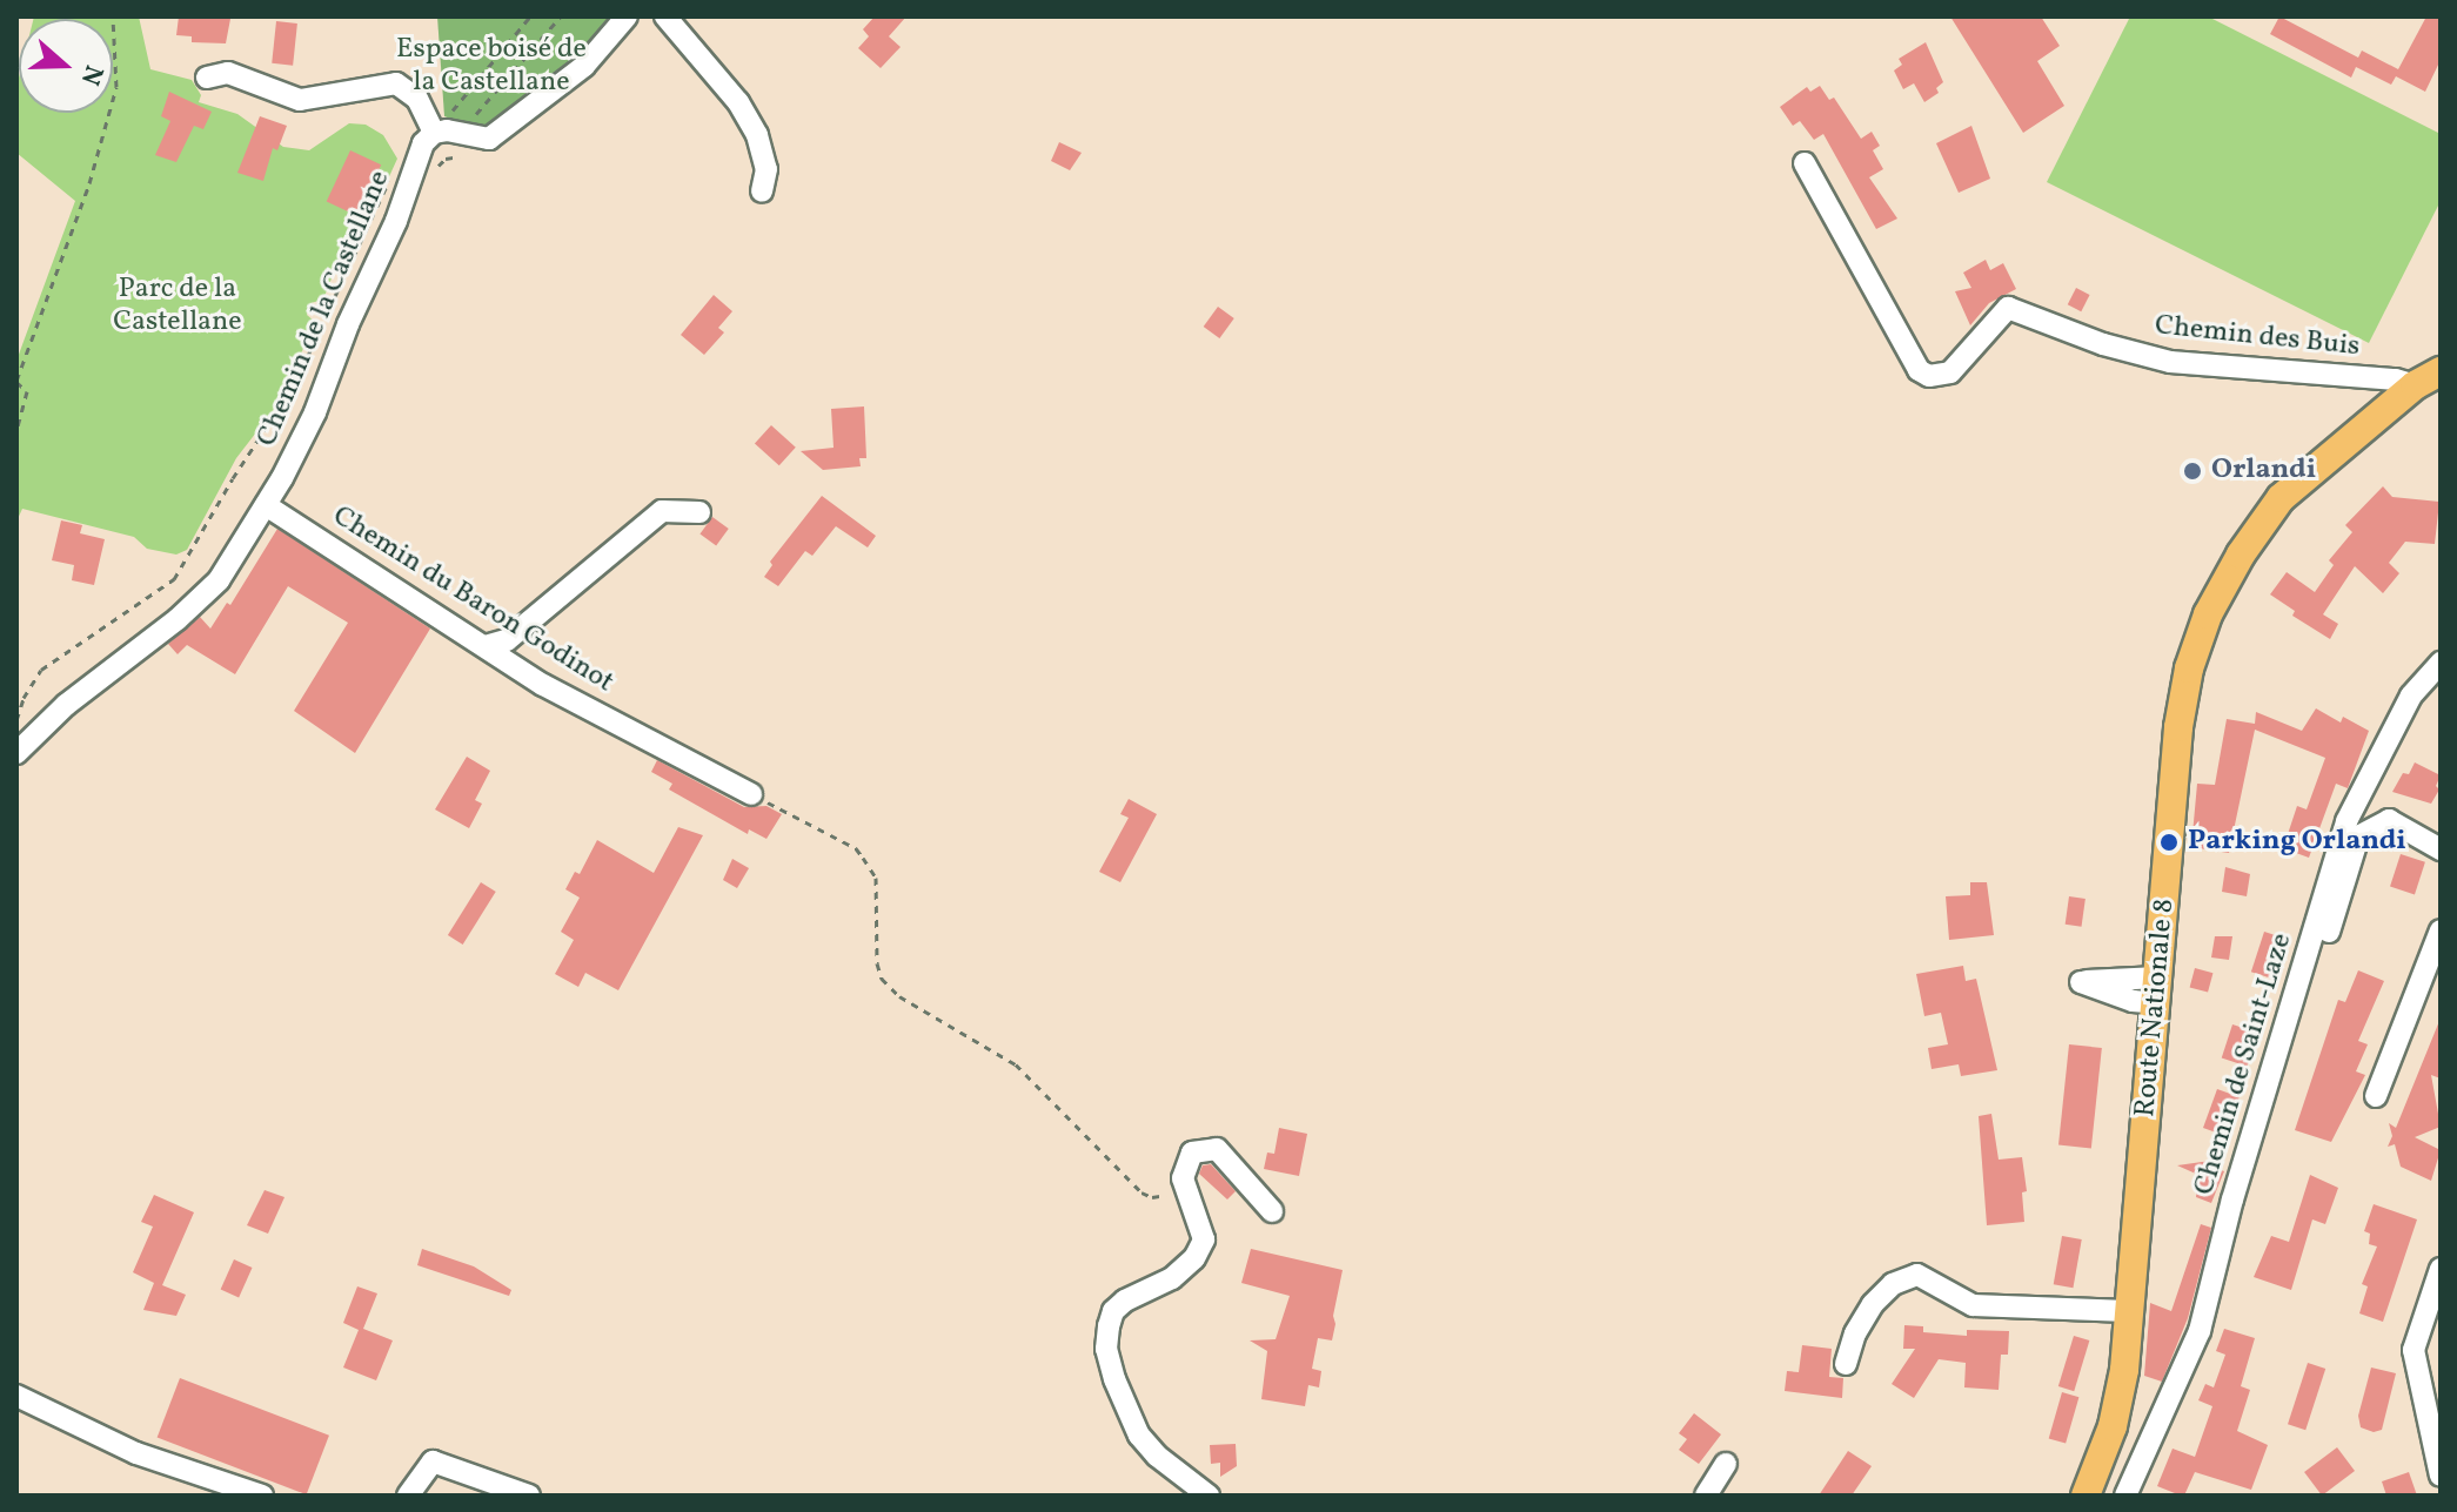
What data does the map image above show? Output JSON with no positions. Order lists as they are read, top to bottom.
{
  "streets": {
    "main road": ["Route Nationale 8"],
    "street": [
      "Chemin de la Castellane",
      "Chemin des Buis",
      "Chemin du Baron Godinot",
      "Chemin de Saint-Laze"
    ]
  },
  "crossings": [
    ["Chemin de la Castellane", "Chemin du Baron Godinot"],
    ["Chemin des Buis", "Route Nationale 8"]
  ],
  "parks": ["Espace boisé de la Castellane", "Parc de la Castellane"],
  "places": ["Orlandi", "Parking Orlandi"],
  "north": "right"
}
